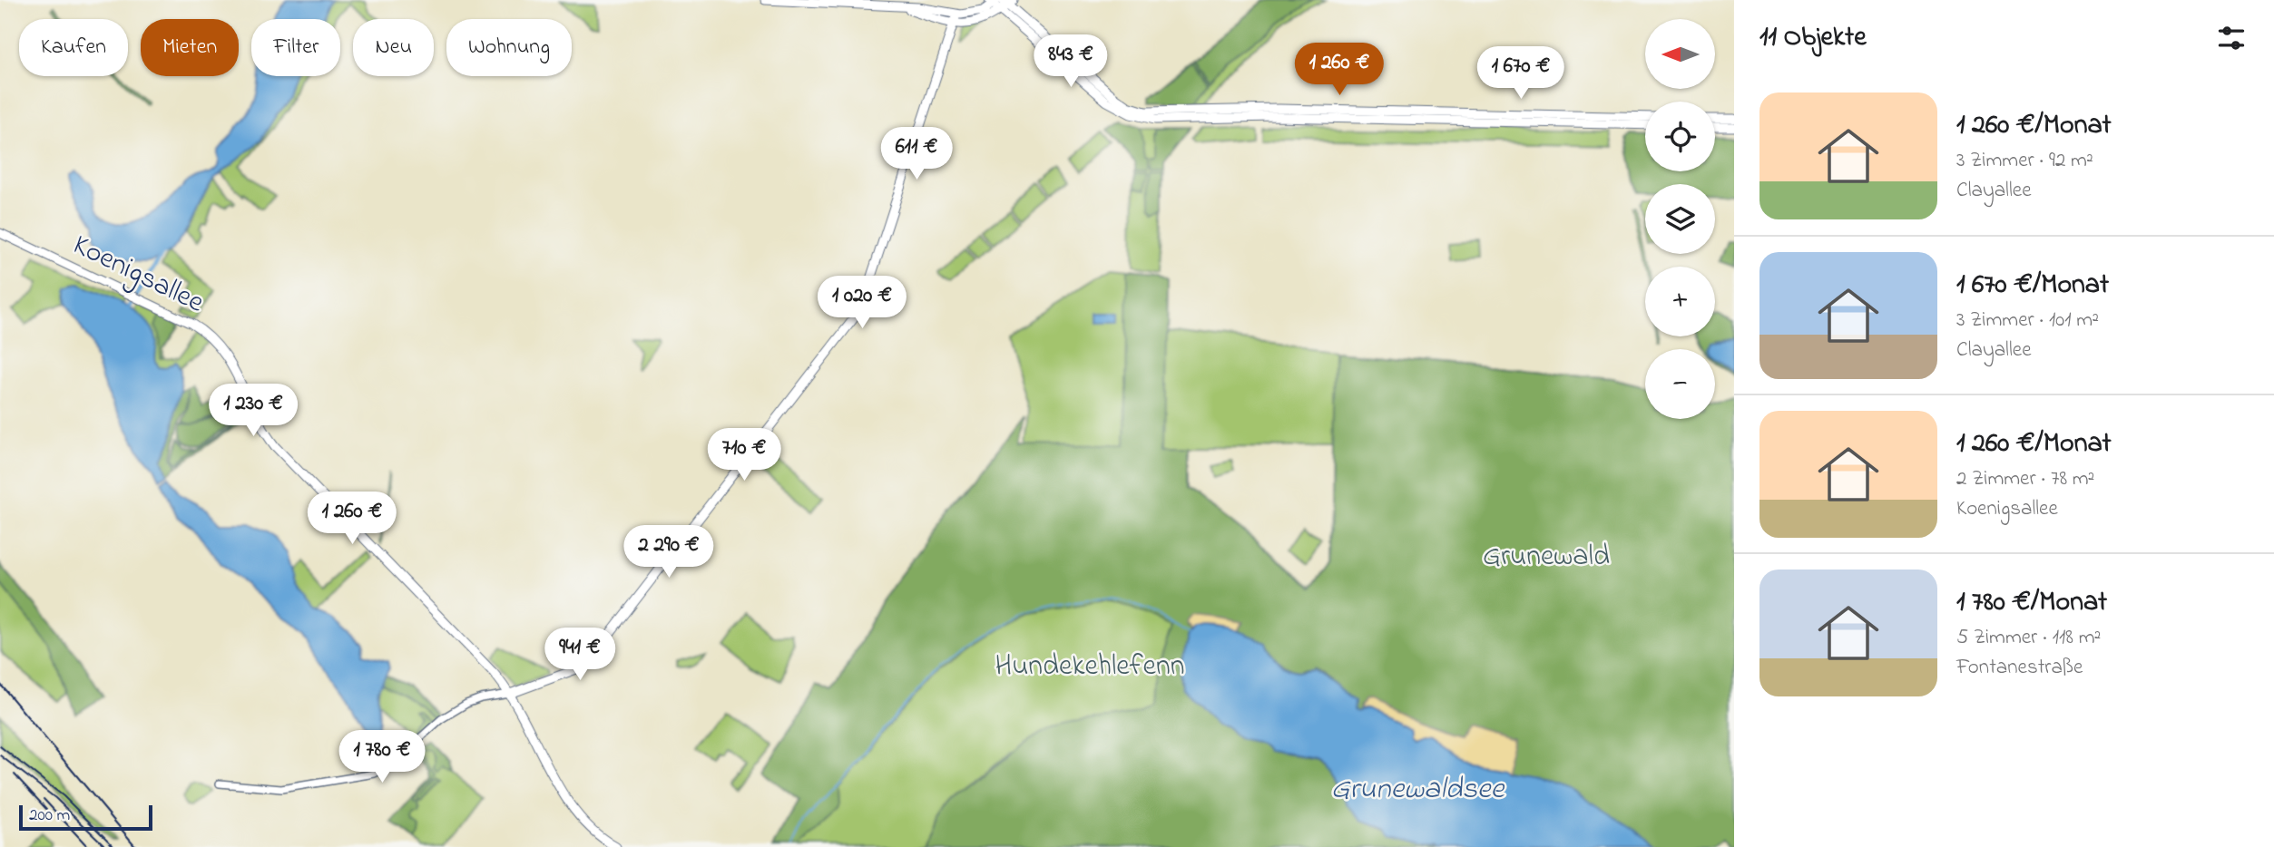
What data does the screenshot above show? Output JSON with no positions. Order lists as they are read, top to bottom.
{
  "streets": {
    "main road": ["Koenigsallee"]
  },
  "water": ["Grunewaldsee"],
  "parks": ["Grunewald", "Hundekehlefenn"],
  "scale_bar": "200 m",
  "north": "left",
  "page": {
    "heading": "11 Objekte",
    "map_buttons": ["+", "−"],
    "chip": [
      "Kaufen",
      "Mieten",
      "Filter",
      "Neu",
      "Wohnung"
    ],
    "price": [
      "843 €",
      "1 260 €",
      "1 670 €",
      "611 €",
      "1 020 €",
      "1 230 €",
      "710 €",
      "1 260 €",
      "2 290 €",
      "941 €",
      "1 780 €"
    ],
    "list": [
      {
        "name": "1 260 €/Monat",
        "note": "3 Zimmer · 92 m² · Clayallee"
      },
      {
        "name": "1 670 €/Monat",
        "note": "3 Zimmer · 101 m² · Clayallee"
      },
      {
        "name": "1 260 €/Monat",
        "note": "2 Zimmer · 78 m² · Koenigsallee"
      },
      {
        "name": "1 780 €/Monat",
        "note": "5 Zimmer · 118 m² · Fontanestraße"
      }
    ],
    "scale": "200 m"
  }
}
